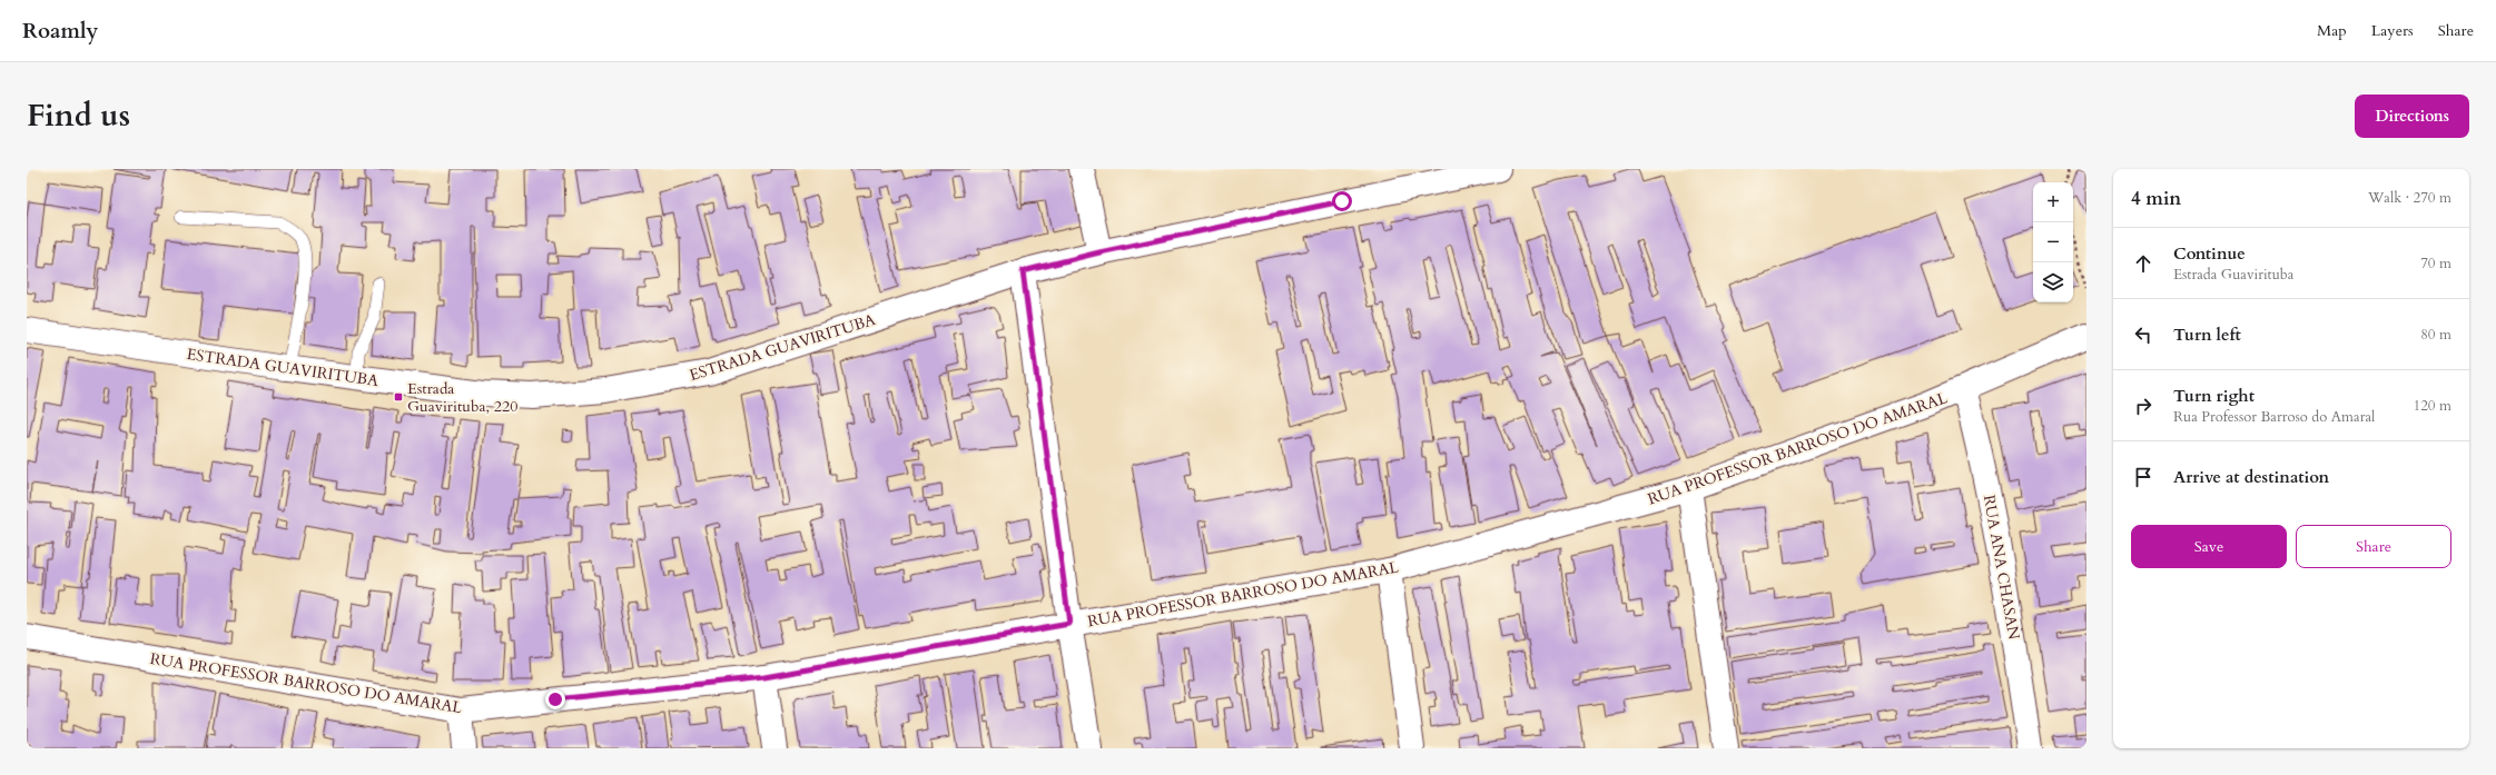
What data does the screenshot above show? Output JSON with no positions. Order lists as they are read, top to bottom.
{
  "streets": {
    "street": ["ESTRADA GUAVIRITUBA", "RUA PROFESSOR BARROSO DO AMARAL", "RUA ANA CHASAN"]
  },
  "crossings": [
    ["RUA PROFESSOR BARROSO DO AMARAL", "RUA ANA CHASAN"]
  ],
  "places": {
    "transit": ["Estrada Guavirituba, 220"]
  },
  "page": {
    "header": "Roamly",
    "nav": ["Map", "Layers", "Share"],
    "title": "Find us",
    "buttons": [
      "Directions",
      ["Save", "Share"]
    ],
    "heading": ["4 min", "Walk · 270 m"],
    "map_buttons": ["+", "−"],
    "list": [
      ["Continue", "Estrada Guavirituba", "70 m"],
      ["Turn left", "80 m"],
      ["Turn right", "Rua Professor Barroso do Amaral", "120 m"],
      "Arrive at destination"
    ]
  }
}
